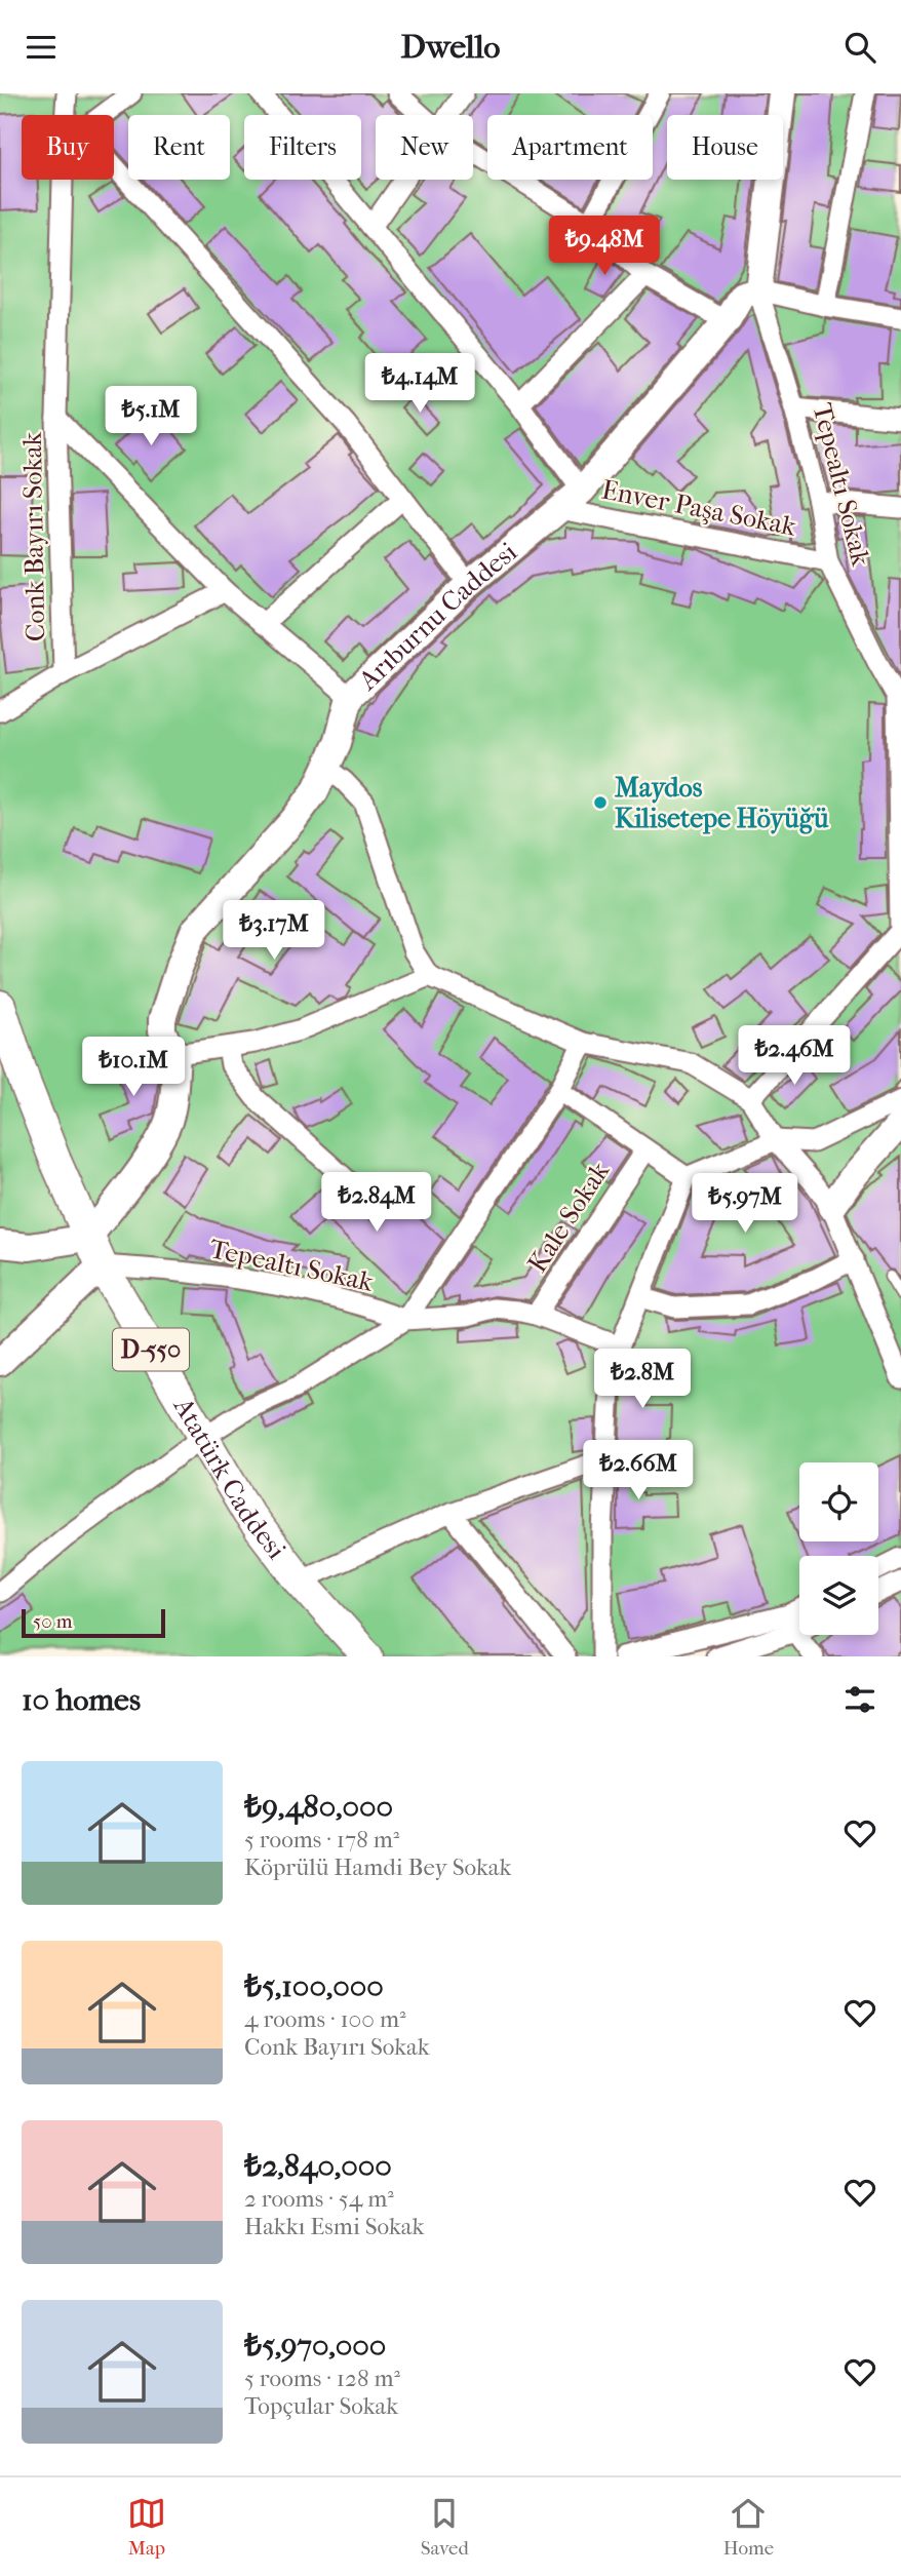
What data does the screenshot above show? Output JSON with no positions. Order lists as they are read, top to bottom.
{
  "streets": {
    "main road": ["D-550", "Atatürk Caddesi"],
    "street": [
      "Tepealtı Sokak",
      "Enver Paşa Sokak",
      "Conk Bayırı Sokak",
      "Arıburnu Caddesi",
      "Kale Sokak"
    ]
  },
  "crossings": [
    ["Tepealtı Sokak", "Enver Paşa Sokak"],
    ["Tepealtı Sokak", "Arıburnu Caddesi"],
    ["Tepealtı Sokak", "Atatürk Caddesi"],
    ["Enver Paşa Sokak", "Arıburnu Caddesi"],
    ["Conk Bayırı Sokak", "Arıburnu Caddesi"]
  ],
  "places": ["Maydos Kilisetepe Höyüğü"],
  "scale_bar": "50 m",
  "page": {
    "header": "Dwello",
    "chip": [
      "Buy",
      "Rent",
      "Filters",
      "New",
      "Apartment",
      "House"
    ],
    "price": [
      "₺9.48M",
      "₺4.14M",
      "₺5.1M",
      "₺3.17M",
      "₺2.46M",
      "₺10.1M",
      "₺2.84M",
      "₺5.97M",
      "₺2.8M",
      "₺2.66M"
    ],
    "scale": "50 m",
    "heading": "10 homes",
    "list": [
      {
        "name": "₺9,480,000",
        "note": "5 rooms · 178 m² · Köprülü Hamdi Bey Sokak"
      },
      {
        "name": "₺5,100,000",
        "note": "4 rooms · 100 m² · Conk Bayırı Sokak"
      },
      {
        "name": "₺2,840,000",
        "note": "2 rooms · 54 m² · Hakkı Esmi Sokak"
      },
      {
        "name": "₺5,970,000",
        "note": "5 rooms · 128 m² · Topçular Sokak"
      }
    ],
    "tabs": ["Map", "Saved", "Home"]
  }
}
